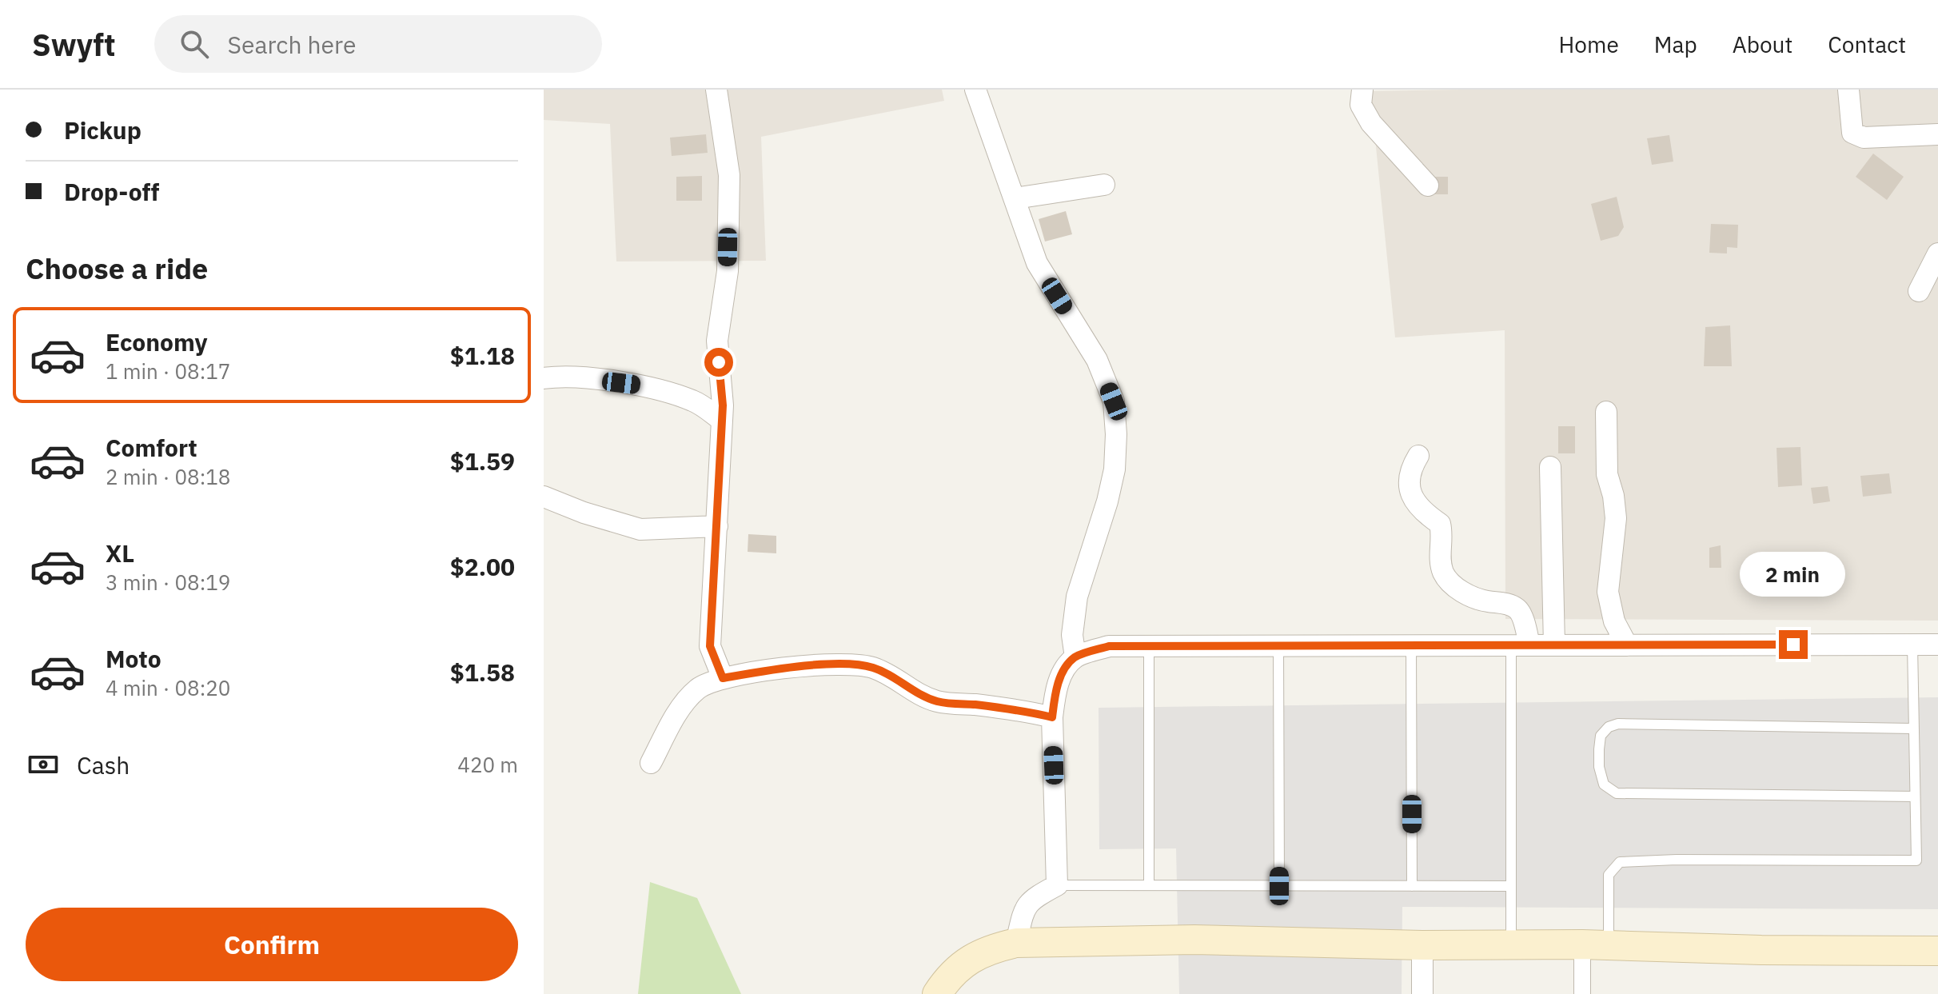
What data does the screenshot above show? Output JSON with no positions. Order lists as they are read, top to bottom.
{
  "page": {
    "header": "Swyft",
    "search": "Search here",
    "nav": [
      "Home",
      "Map",
      "About",
      "Contact"
    ],
    "banner": ["Pickup", "Drop-off"],
    "heading": "Choose a ride",
    "list": [
      {
        "name": "Economy",
        "note": "1 min · 08:17",
        "value": "$1.18"
      },
      {
        "name": "Comfort",
        "note": "2 min · 08:18",
        "value": "$1.59"
      },
      {
        "name": "XL",
        "note": "3 min · 08:19",
        "value": "$2.00"
      },
      {
        "name": "Moto",
        "note": "4 min · 08:20",
        "value": "$1.58"
      }
    ],
    "bubble": "2 min",
    "pay": ["Cash", "420 m"],
    "buttons": "Confirm"
  }
}
